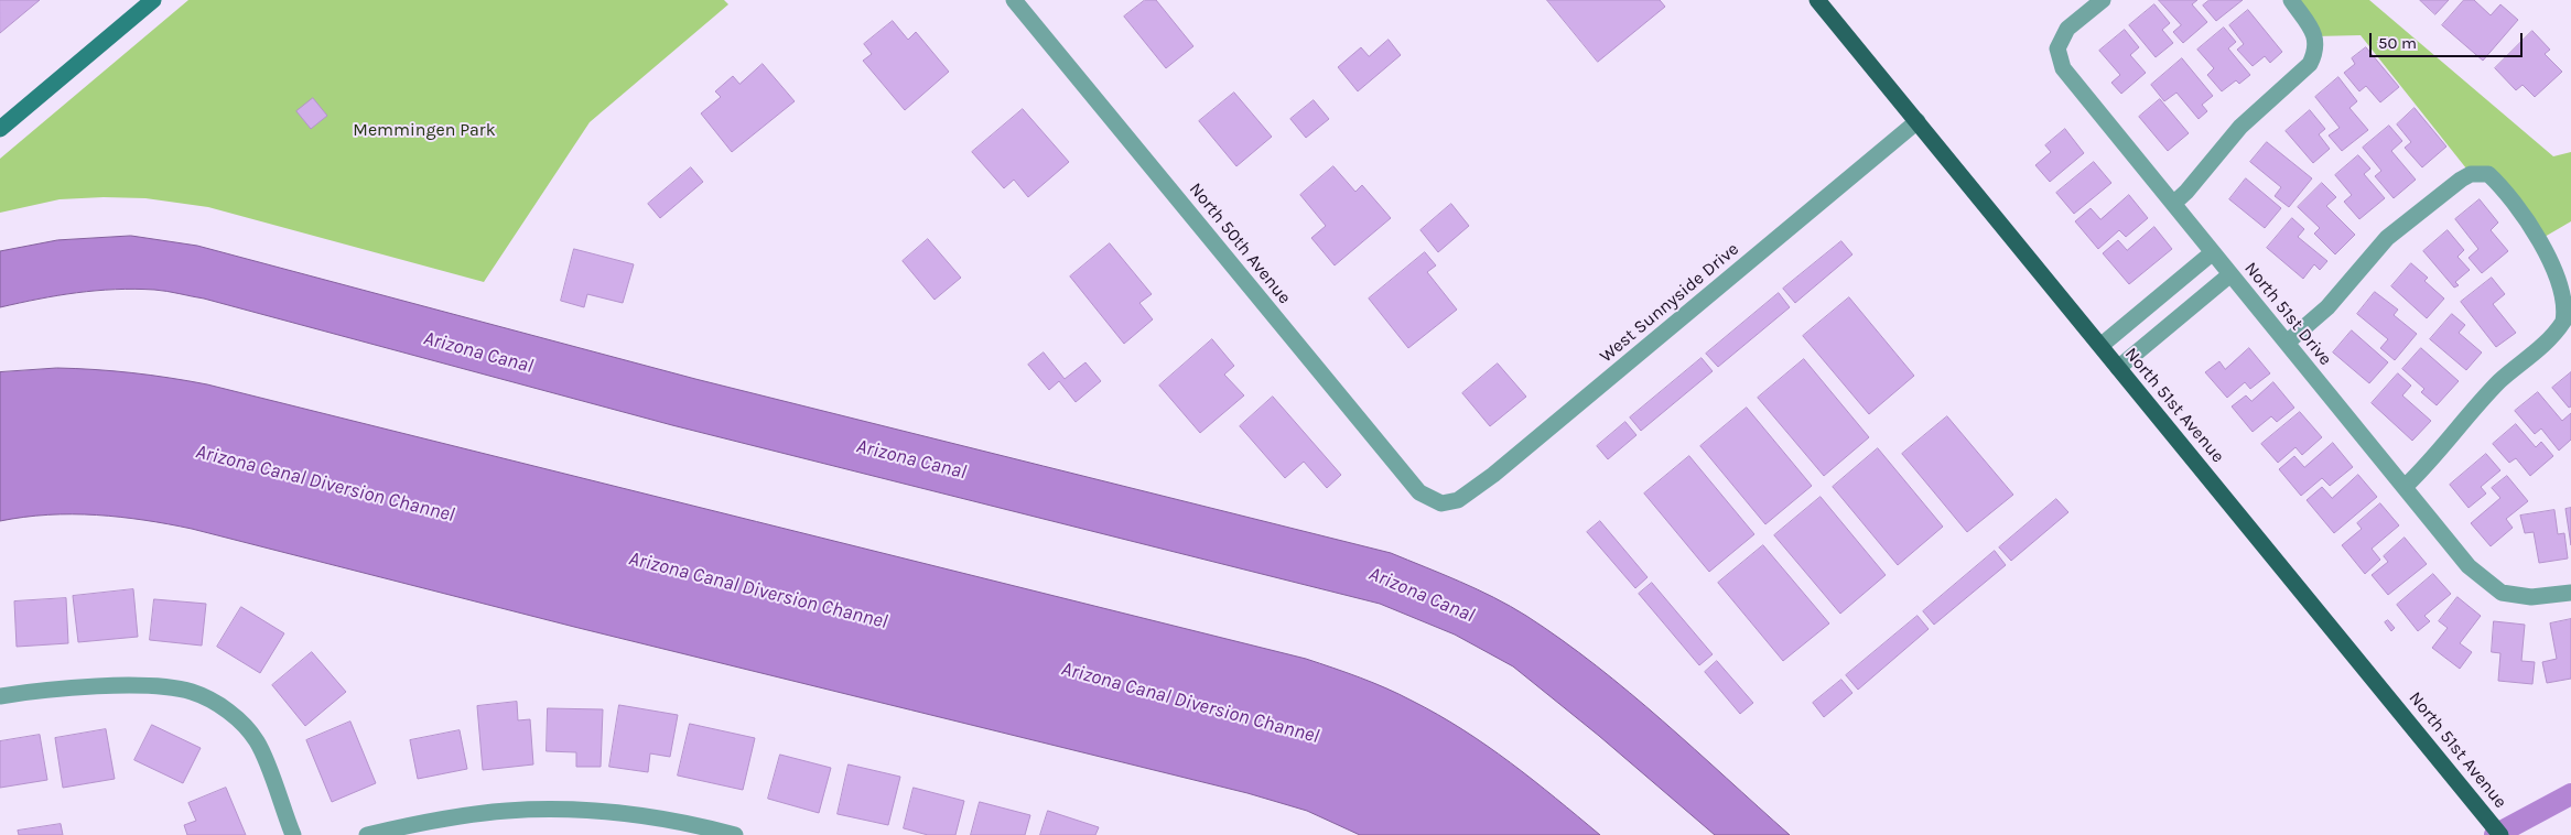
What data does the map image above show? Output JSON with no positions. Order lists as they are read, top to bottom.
{
  "streets": {
    "main road": ["North 51st Avenue"],
    "street": ["North 50th Avenue", "West Sunnyside Drive", "North 51st Drive"]
  },
  "crossings": [
    ["North 50th Avenue", "West Sunnyside Drive"],
    ["West Sunnyside Drive", "North 51st Avenue"]
  ],
  "water": ["Arizona Canal", "Arizona Canal Diversion Channel"],
  "parks": ["Memmingen Park"],
  "scale_bar": "50 m"
}
